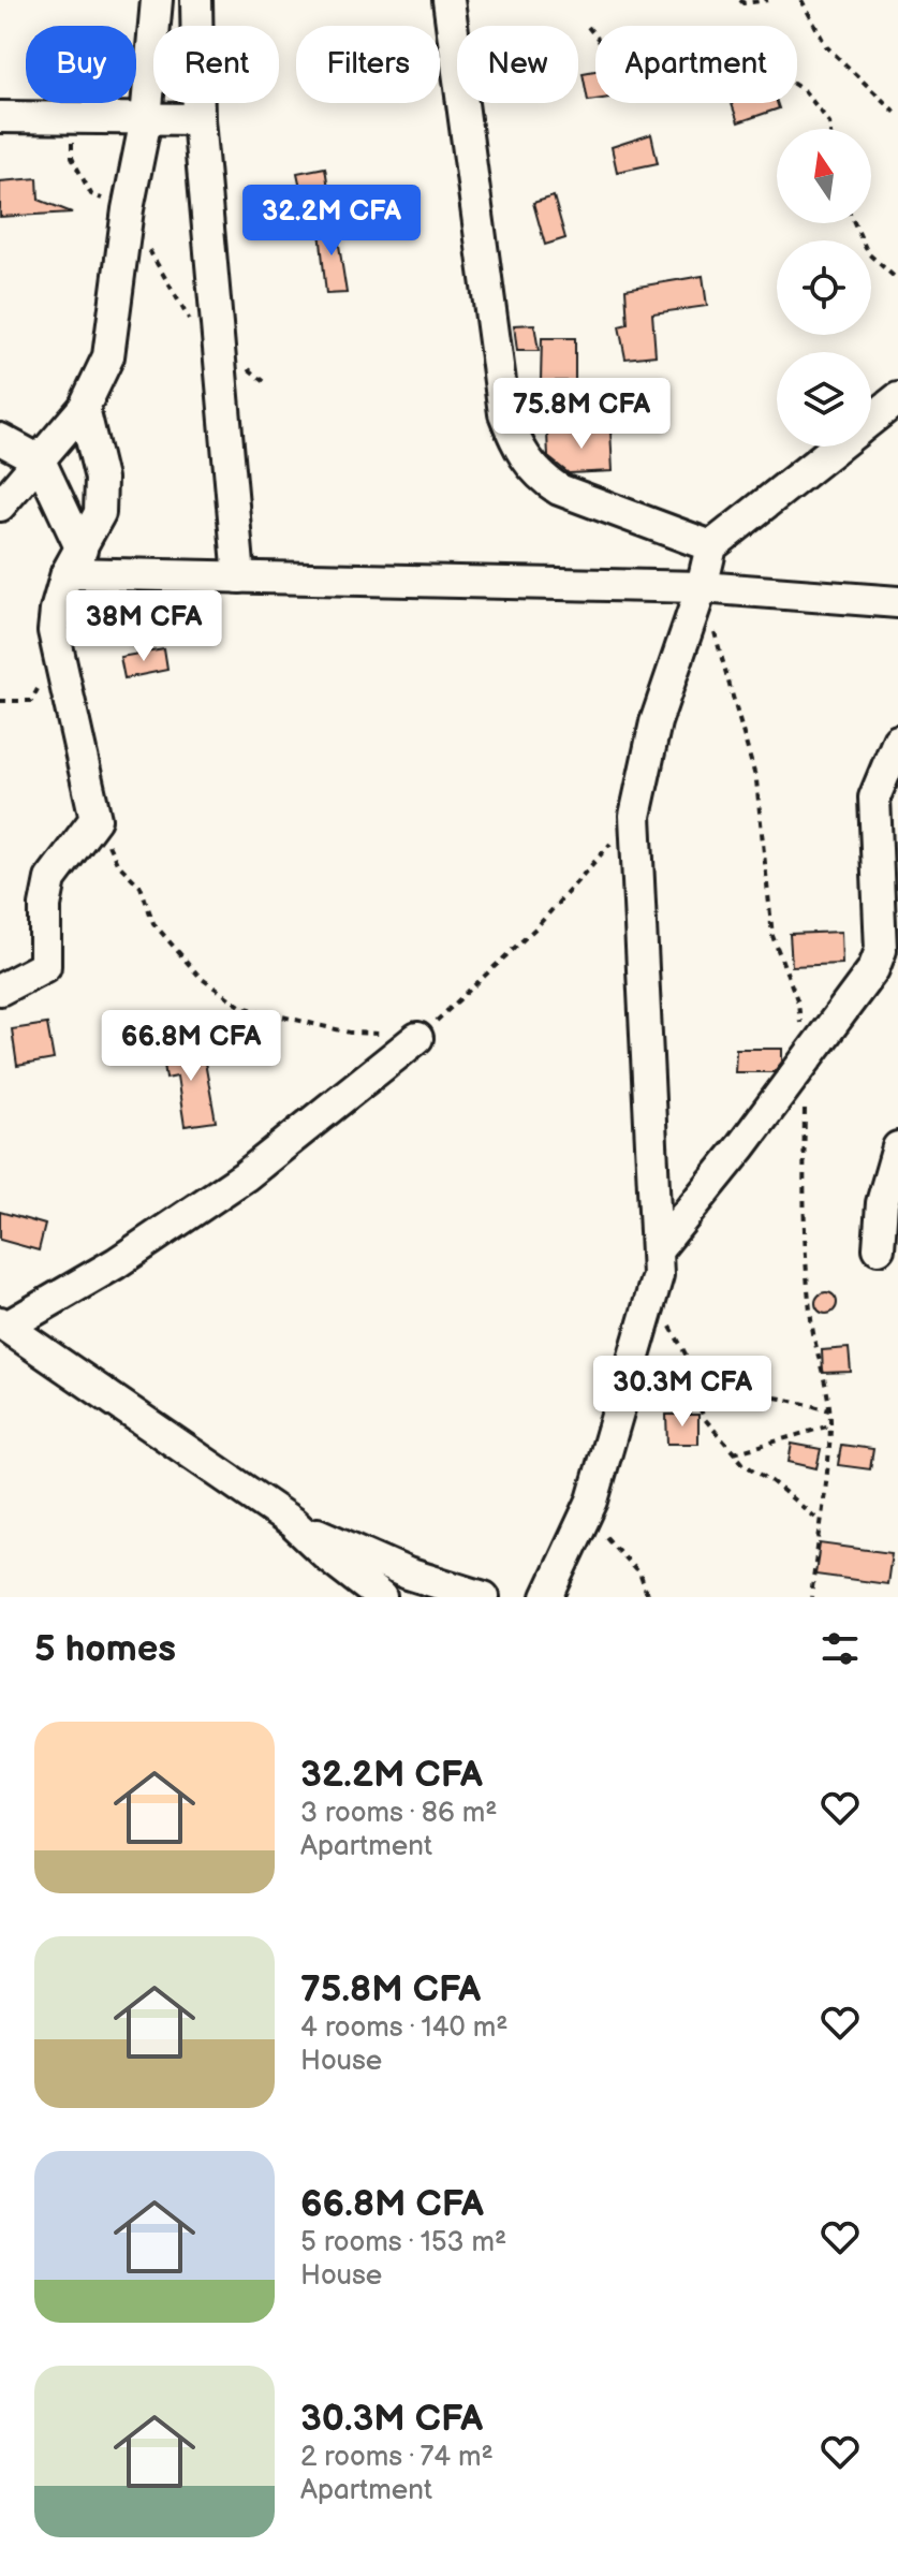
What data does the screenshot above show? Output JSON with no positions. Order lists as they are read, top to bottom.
{
  "north": "top",
  "page": {
    "chip": [
      "Buy",
      "Rent",
      "Filters",
      "New",
      "Apartment"
    ],
    "price": [
      "32.2M CFA",
      "75.8M CFA",
      "38M CFA",
      "66.8M CFA",
      "30.3M CFA"
    ],
    "heading": "5 homes",
    "list": [
      {
        "name": "32.2M CFA",
        "note": "3 rooms · 86 m² · Apartment"
      },
      {
        "name": "75.8M CFA",
        "note": "4 rooms · 140 m² · House"
      },
      {
        "name": "66.8M CFA",
        "note": "5 rooms · 153 m² · House"
      },
      {
        "name": "30.3M CFA",
        "note": "2 rooms · 74 m² · Apartment"
      }
    ]
  }
}
